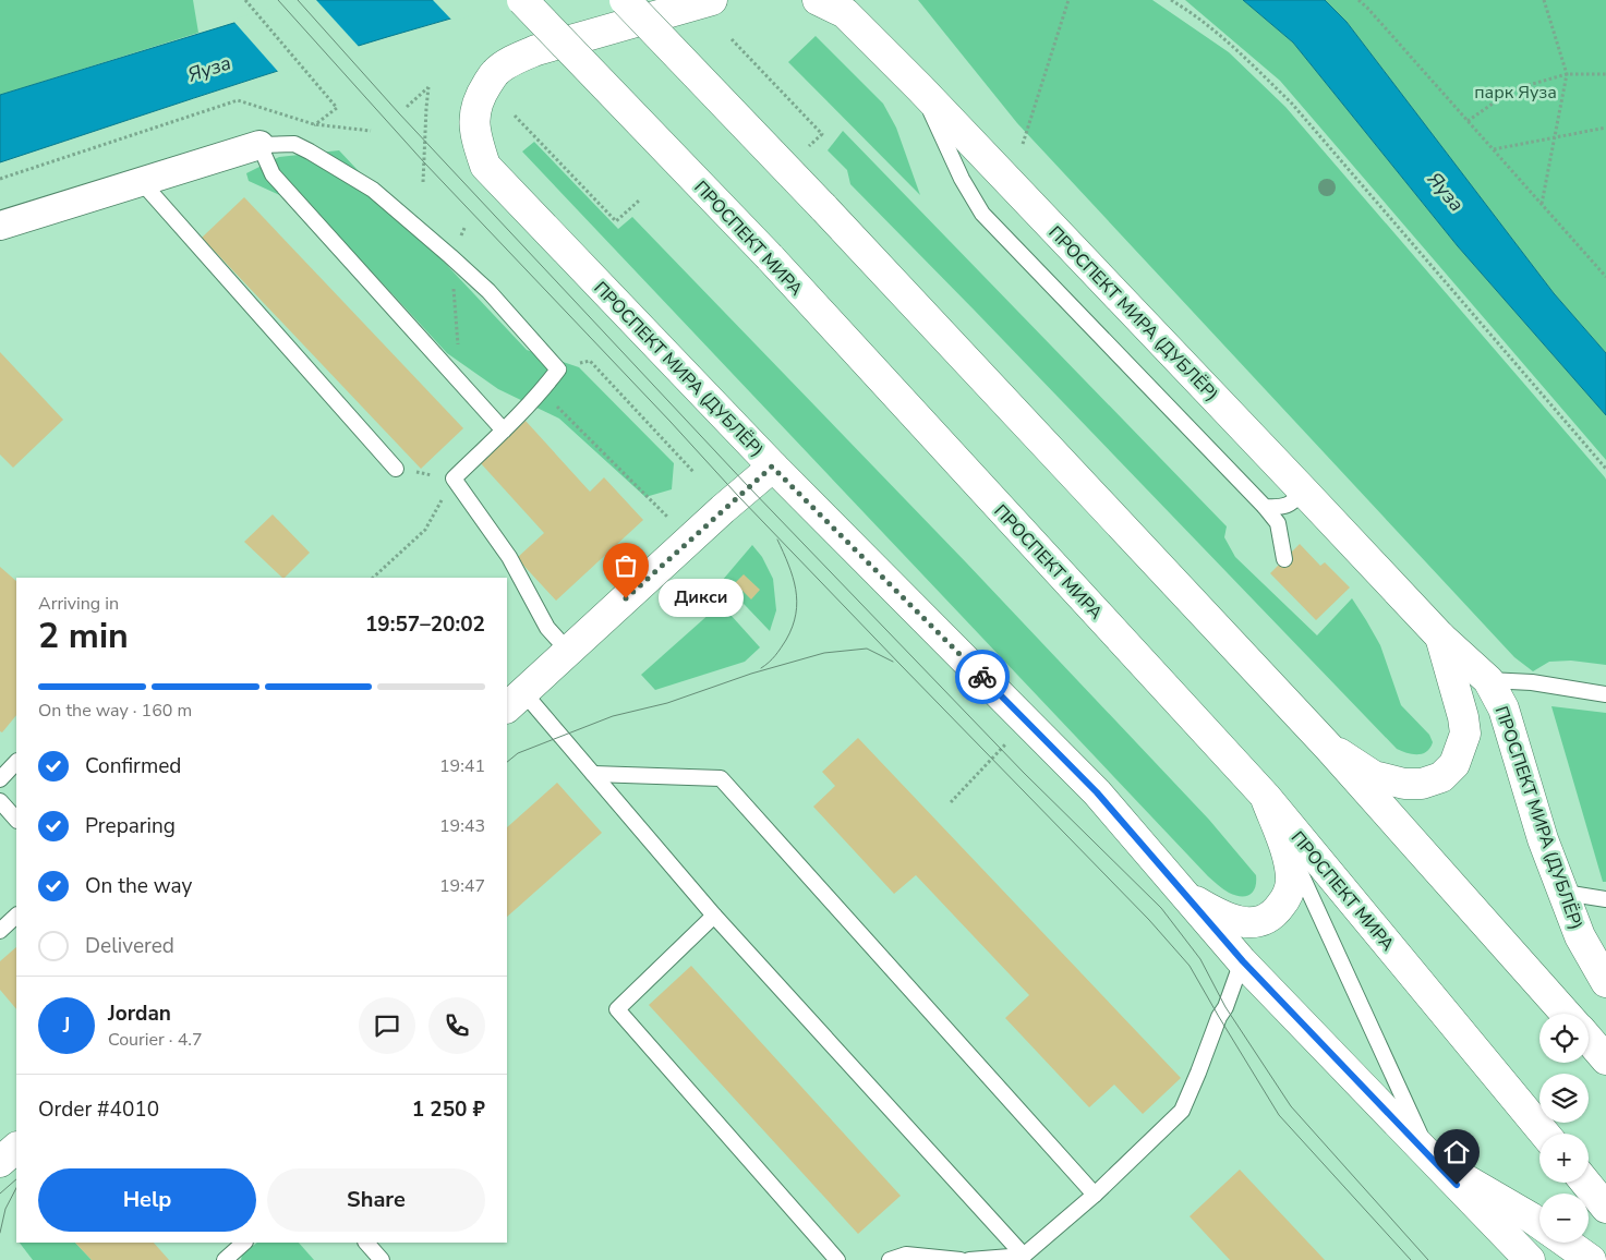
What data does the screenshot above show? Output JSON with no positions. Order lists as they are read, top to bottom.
{
  "streets": {
    "main road": ["ПРОСПЕКТ МИРА", "ПРОСПЕКТ МИРА (ДУБЛЁР)"]
  },
  "crossings": [
    ["ПРОСПЕКТ МИРА", "ПРОСПЕКТ МИРА (ДУБЛЁР)"]
  ],
  "water": ["Яуза"],
  "parks": ["парк Яуза"],
  "places": ["Дикси"],
  "page": {
    "heading": ["2 min", "Arriving in", "19:57–20:02"],
    "panel": [
      "Jordan",
      "Courier · 4.7",
      "Order #4010",
      "1 250 ₽"
    ],
    "bubble": "Дикси",
    "bar": "On the way · 160 m",
    "list": [
      ["Confirmed", "19:41"],
      ["Preparing", "19:43"],
      ["On the way", "19:47"],
      "Delivered"
    ],
    "round": "J",
    "map_buttons": ["+", "−"],
    "buttons": ["Help", "Share"]
  }
}
